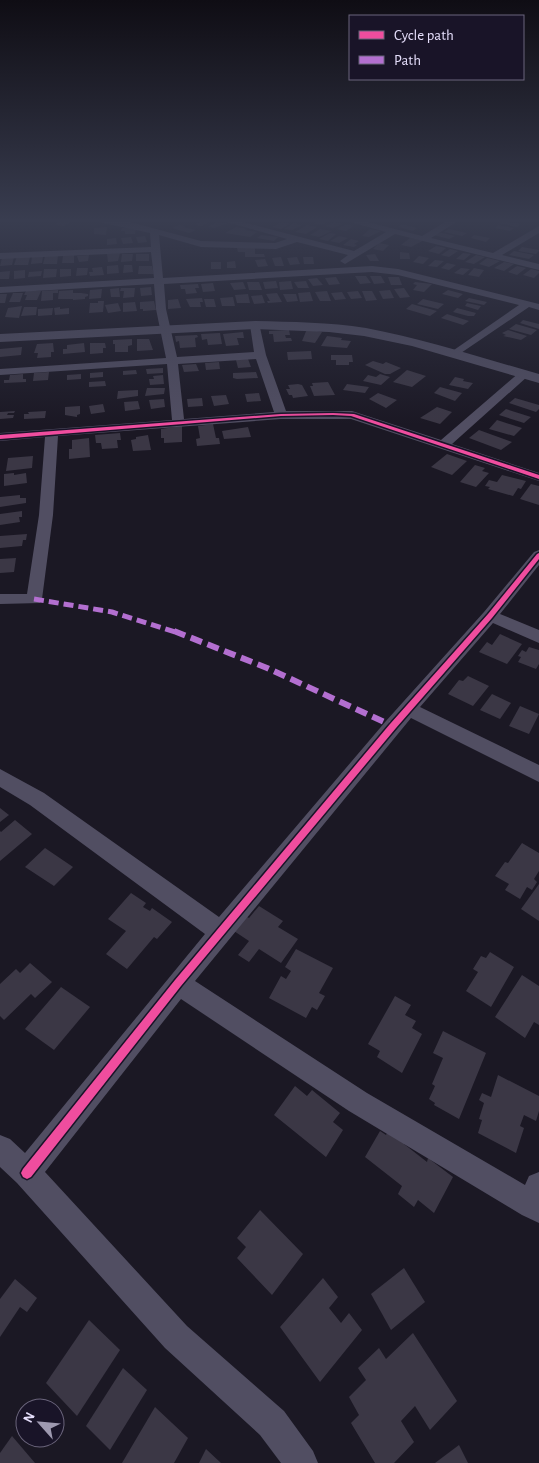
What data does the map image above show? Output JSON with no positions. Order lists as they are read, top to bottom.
{
  "legend": ["Cycle path", "Path"],
  "north": "top left"
}
